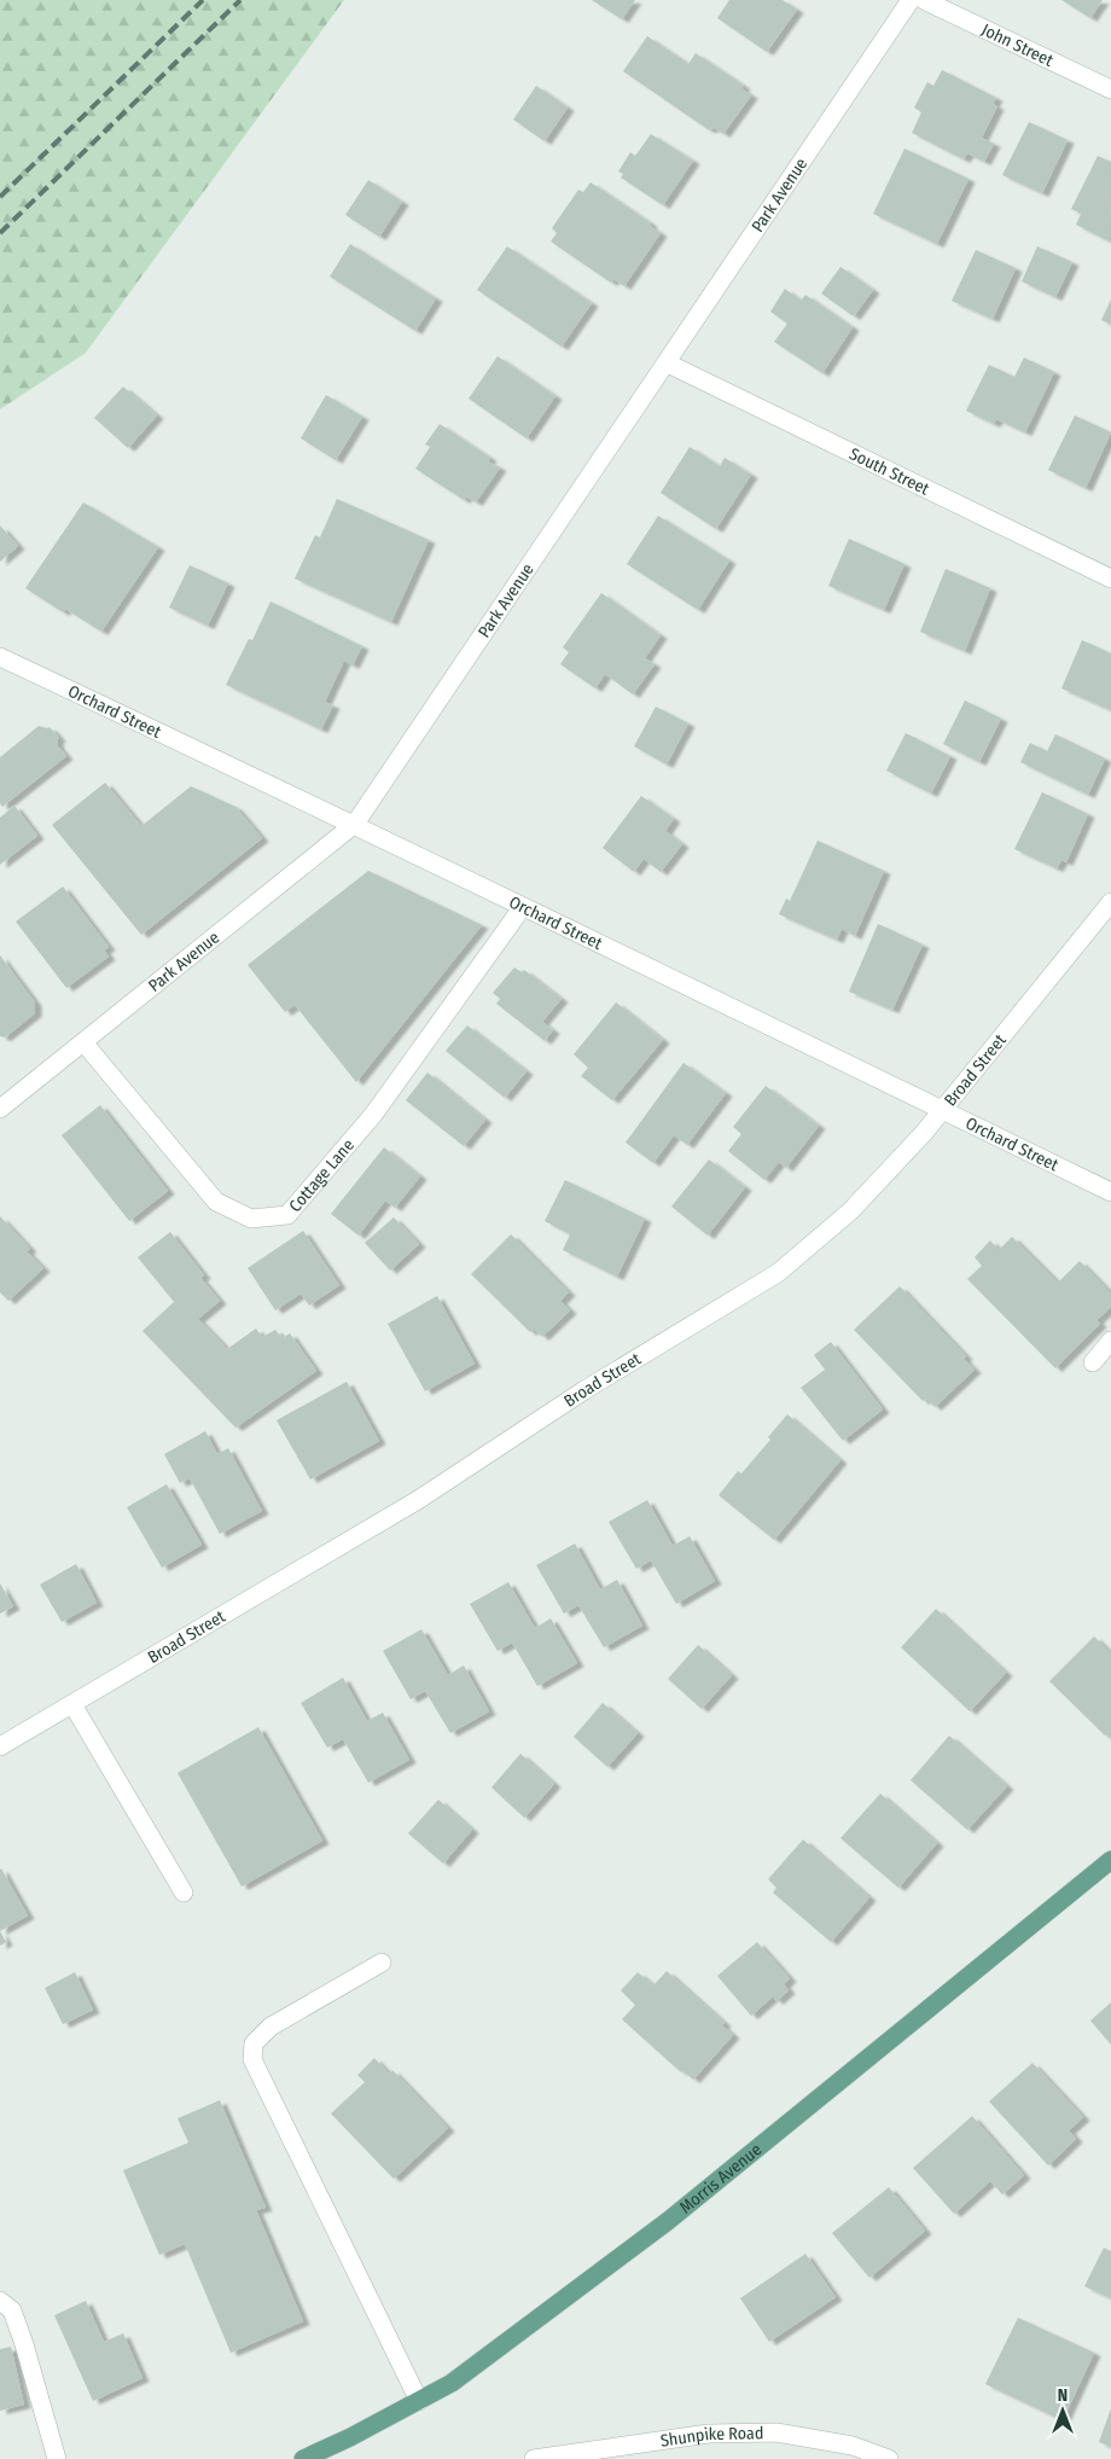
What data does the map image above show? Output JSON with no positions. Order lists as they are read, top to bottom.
{
  "streets": {
    "main road": ["Morris Avenue"],
    "street": [
      "John Street",
      "Park Avenue",
      "South Street",
      "Orchard Street",
      "Broad Street",
      "Cottage Lane",
      "Shunpike Road"
    ]
  },
  "crossings": [
    ["Park Avenue", "South Street"],
    ["Park Avenue", "Orchard Street"],
    ["Park Avenue", "Cottage Lane"],
    ["Orchard Street", "Broad Street"],
    ["Orchard Street", "Cottage Lane"]
  ],
  "north": "top"
}
